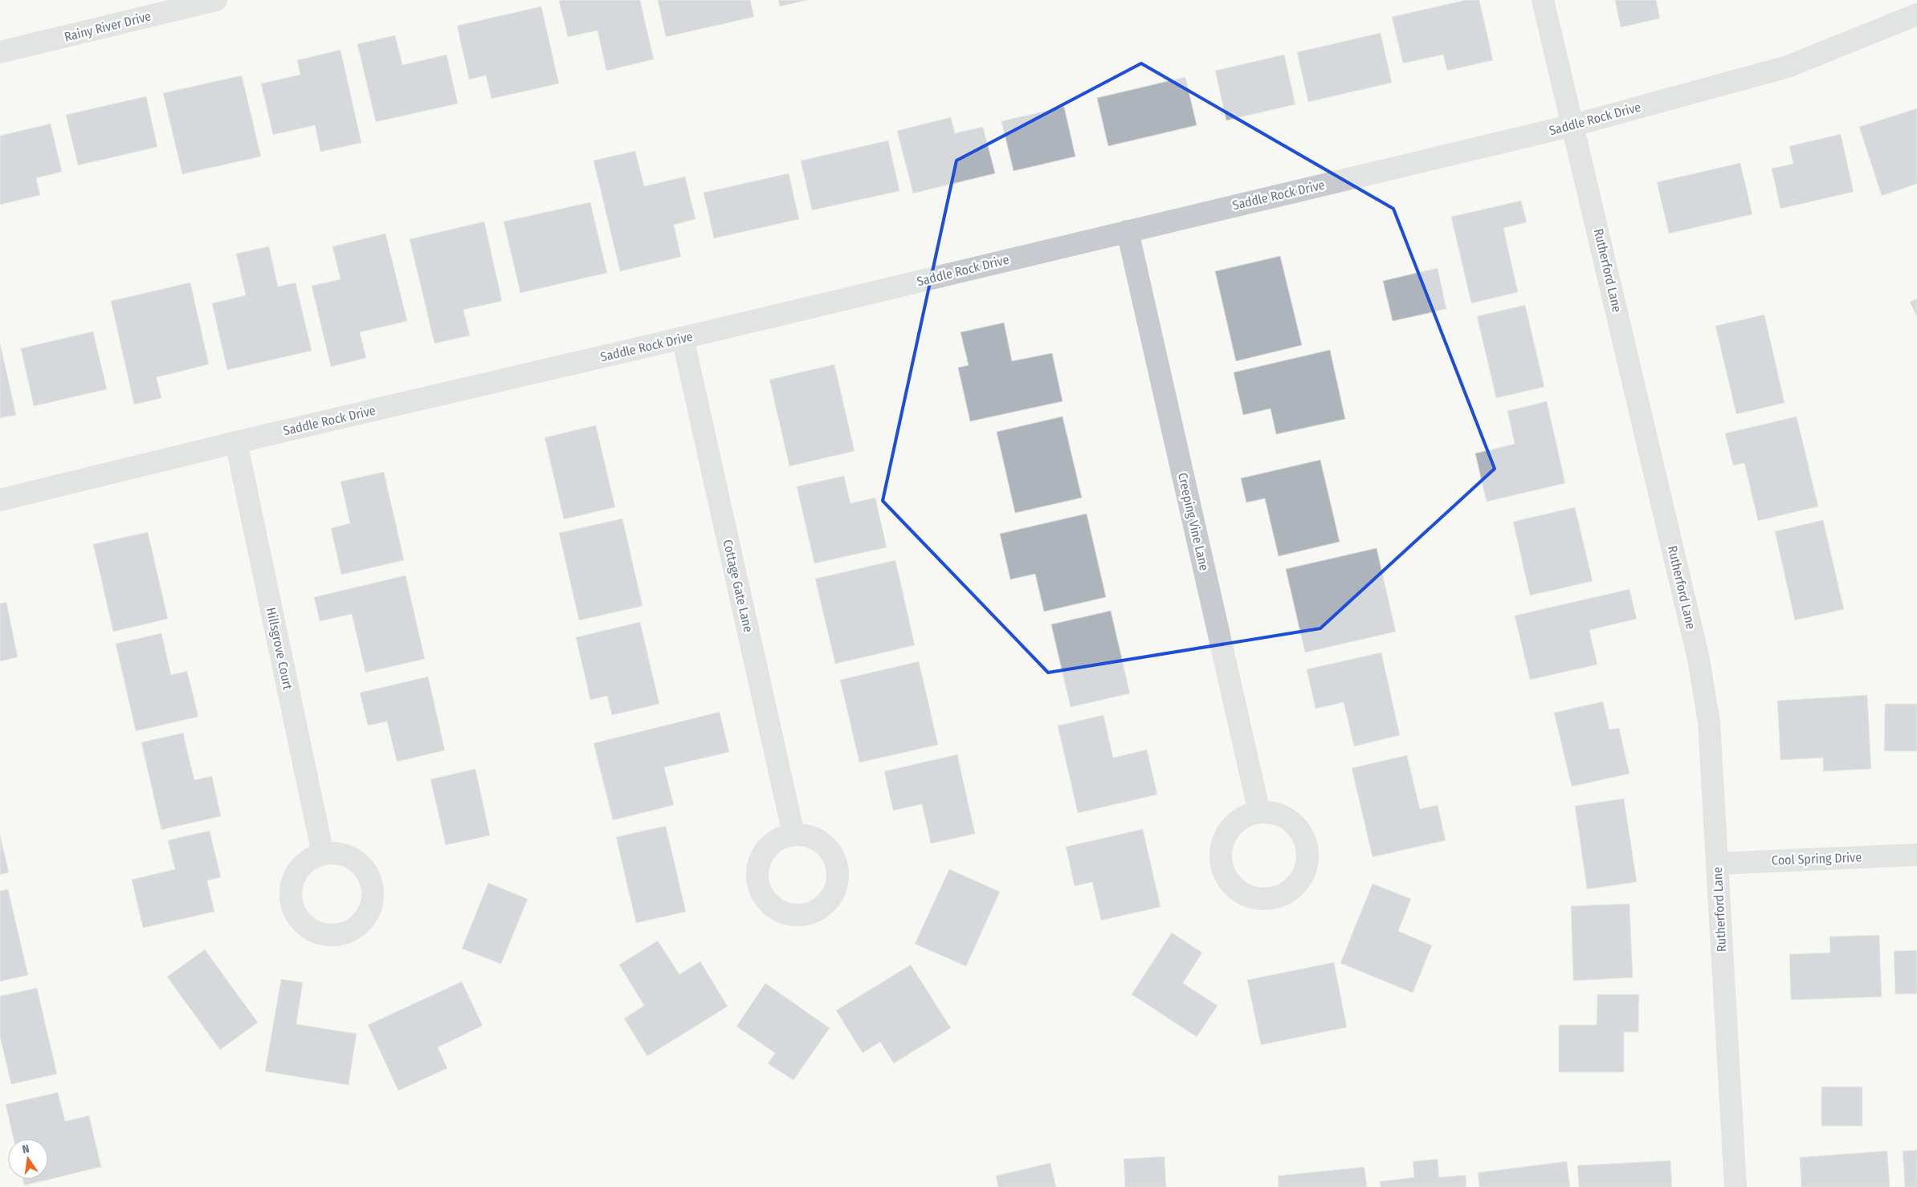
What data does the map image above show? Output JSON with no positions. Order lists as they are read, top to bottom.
{
  "streets": {
    "street": [
      "Rainy River Drive",
      "Saddle Rock Drive",
      "Rutherford Lane",
      "Creeping Vine Lane",
      "Cottage Gate Lane",
      "Hillsgrove Court",
      "Cool Spring Drive"
    ]
  },
  "crossings": [
    ["Saddle Rock Drive", "Rutherford Lane"],
    ["Saddle Rock Drive", "Creeping Vine Lane"],
    ["Saddle Rock Drive", "Cottage Gate Lane"],
    ["Saddle Rock Drive", "Hillsgrove Court"],
    ["Rutherford Lane", "Cool Spring Drive"]
  ],
  "north": "top"
}
